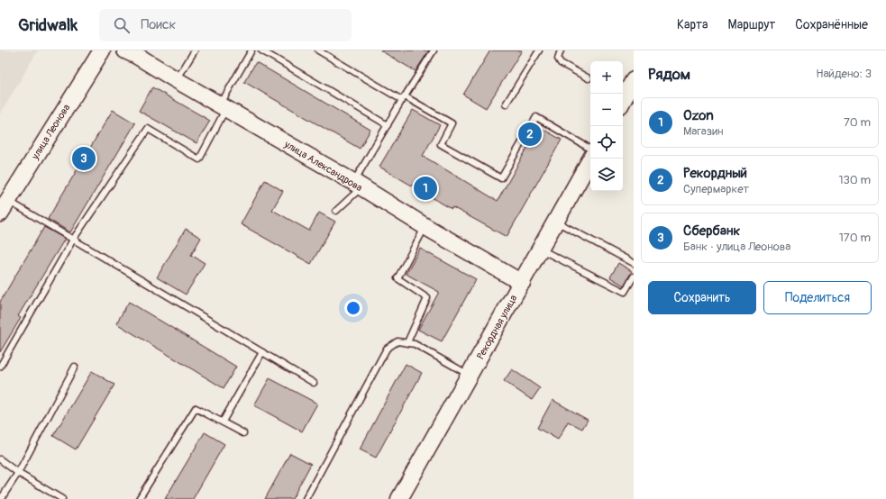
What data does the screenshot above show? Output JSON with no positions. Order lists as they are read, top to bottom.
{
  "streets": {
    "street": ["улица Леонова", "улица Александрова", "Рекордная улица"]
  },
  "crossings": [
    ["улица Александрова", "Рекордная улица"]
  ],
  "page": {
    "header": "Gridwalk",
    "search": "Поиск",
    "nav": ["Карта", "Маршрут", "Сохранённые"],
    "heading": ["Рядом", "Найдено: 3"],
    "map_buttons": ["+", "−"],
    "list": [
      {
        "mark": "1",
        "name": "Ozon",
        "note": "Магазин",
        "value": "70 m"
      },
      {
        "mark": "2",
        "name": "Рекордный",
        "note": "Супермаркет",
        "value": "130 m"
      },
      {
        "mark": "3",
        "name": "Сбербанк",
        "note": "Банк · улица Леонова",
        "value": "170 m"
      }
    ],
    "pins": ["2", "3", "1"],
    "buttons": ["Сохранить", "Поделиться"]
  }
}
